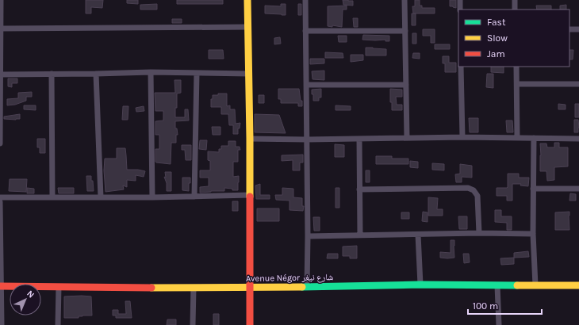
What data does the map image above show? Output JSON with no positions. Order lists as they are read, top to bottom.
{
  "streets": {
    "main road": ["Avenue Négor شارع نيغر"]
  },
  "legend": ["Fast", "Slow", "Jam"],
  "scale_bar": "100 m",
  "north": "top right"
}
